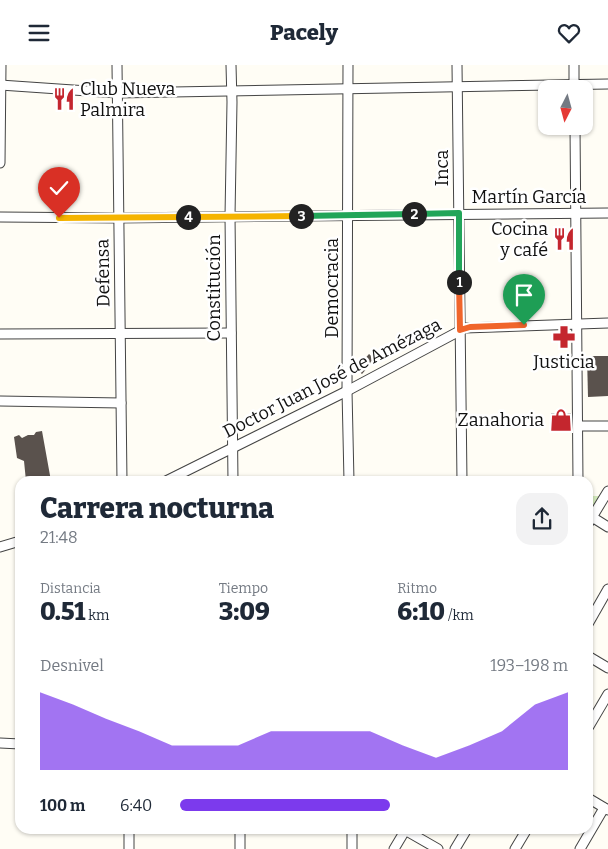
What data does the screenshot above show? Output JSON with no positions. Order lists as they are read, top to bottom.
{
  "streets": {
    "street": [
      "Inca",
      "Martín García",
      "Defensa",
      "Constitución",
      "Democracia",
      "Doctor Juan José de Amézaga"
    ]
  },
  "crossings": [
    ["Inca", "Martín García"],
    ["Inca", "Doctor Juan José de Amézaga"],
    ["Martín García", "Defensa"],
    ["Martín García", "Constitución"],
    ["Martín García", "Democracia"],
    ["Constitución", "Doctor Juan José de Amézaga"],
    ["Democracia", "Doctor Juan José de Amézaga"]
  ],
  "places": {
    "restaurant": ["Club Nueva Palmira", "Cocina y café"],
    "pharmacy": ["Justicia"],
    "shop": ["Zanahoria"]
  },
  "north": "bottom",
  "page": {
    "header": "Pacely",
    "pins": [
      "2",
      "3",
      "4",
      "1"
    ],
    "heading": ["Carrera nocturna", "21:48"],
    "stats": [
      ["Distancia", "0.51 km"],
      ["Tiempo", "3:09"],
      ["Ritmo", "6:10 /km"]
    ],
    "chart": ["Desnivel", "193–198 m"],
    "list": [
      {
        "name": "100 m",
        "note": "6:40"
      }
    ]
  }
}
